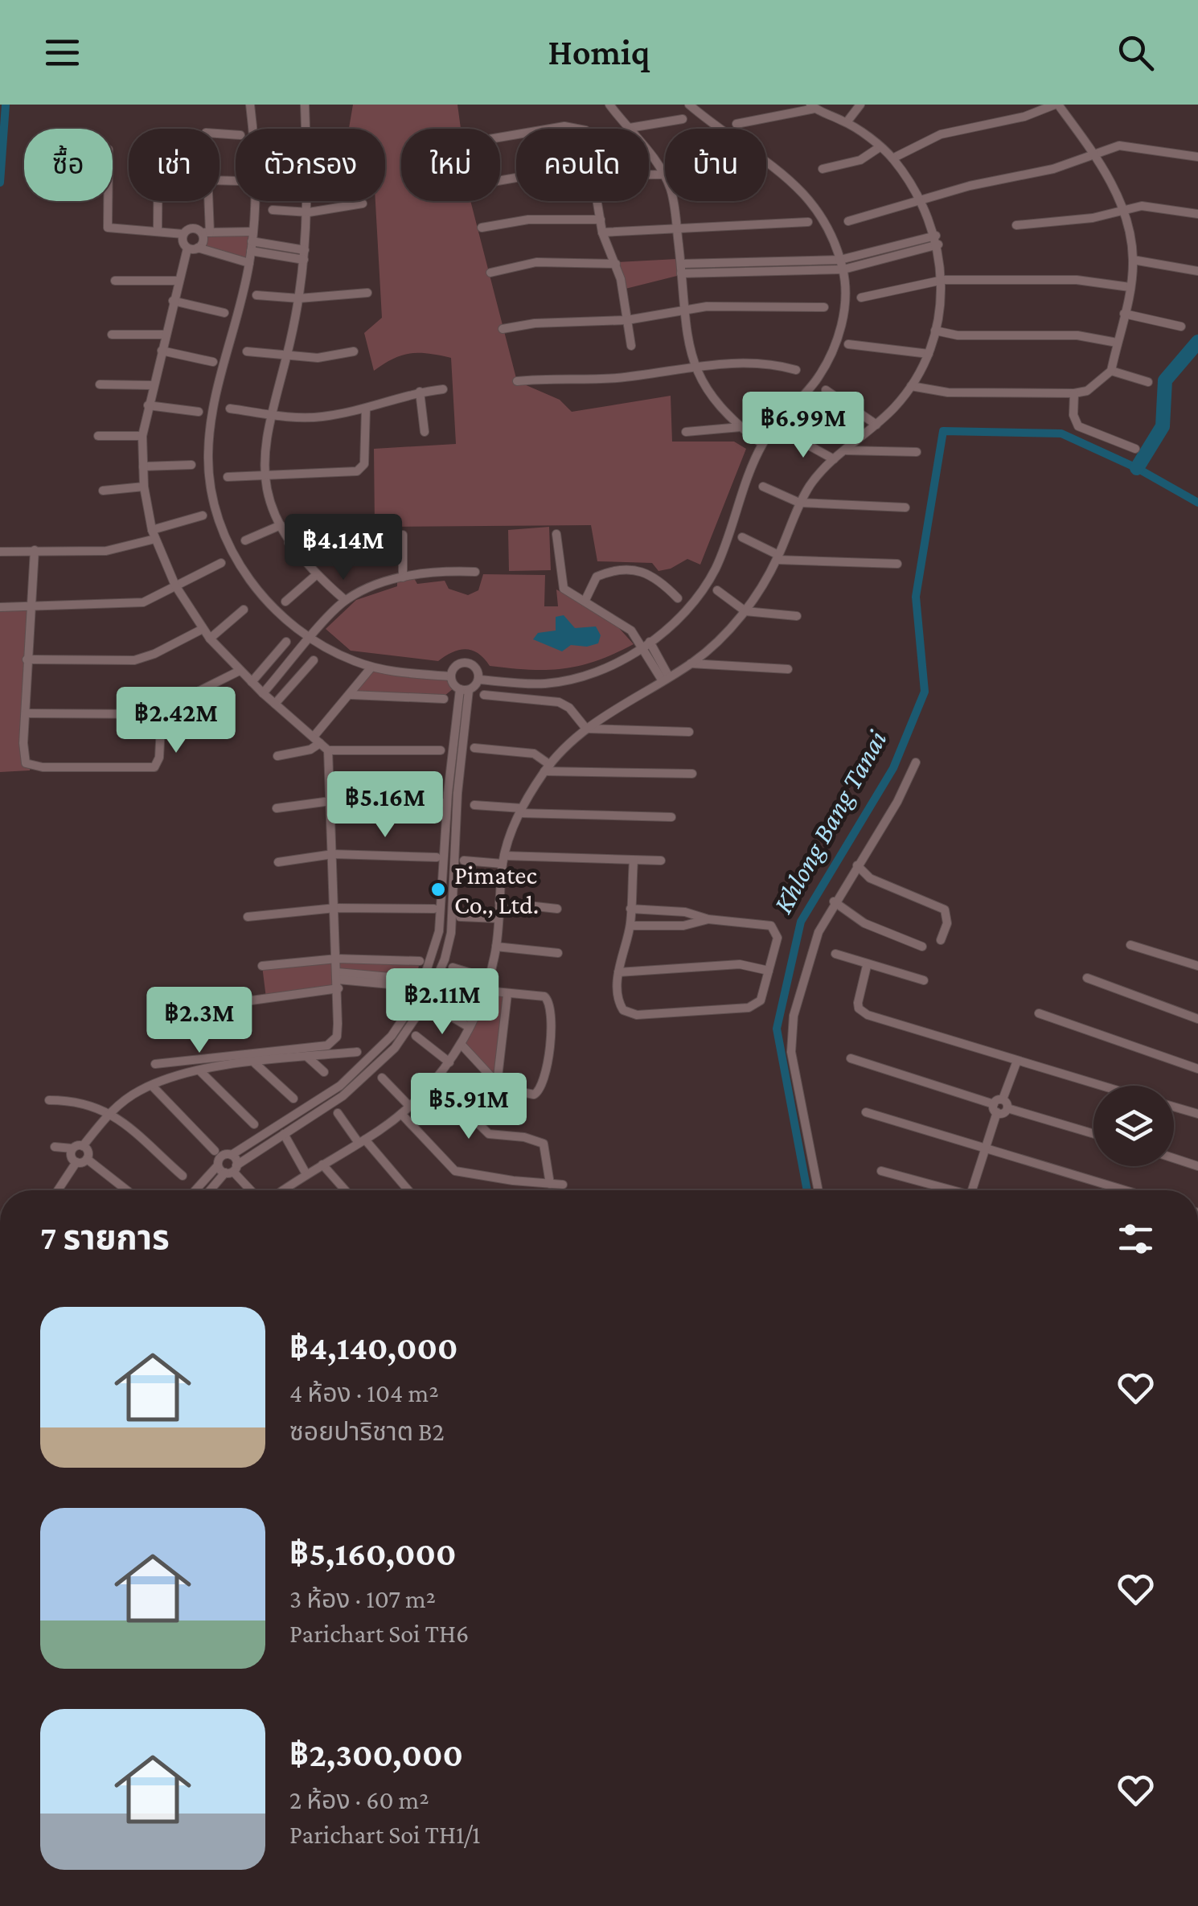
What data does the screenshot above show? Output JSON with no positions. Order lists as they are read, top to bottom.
{
  "water": ["Khlong Bang Tanai"],
  "places": ["Pimatec Co., Ltd."],
  "page": {
    "header": "Homiq",
    "chip": [
      "ซื้อ",
      "เช่า",
      "ตัวกรอง",
      "ใหม่",
      "คอนโด",
      "บ้าน"
    ],
    "price": [
      "฿6.99M",
      "฿4.14M",
      "฿2.42M",
      "฿5.16M",
      "฿2.11M",
      "฿2.3M",
      "฿5.91M"
    ],
    "heading": "7 รายการ",
    "list": [
      {
        "name": "฿4,140,000",
        "note": "4 ห้อง · 104 m² · ซอยปาริชาต B2"
      },
      {
        "name": "฿5,160,000",
        "note": "3 ห้อง · 107 m² · Parichart Soi TH6"
      },
      {
        "name": "฿2,300,000",
        "note": "2 ห้อง · 60 m² · Parichart Soi TH1/1"
      }
    ]
  }
}
